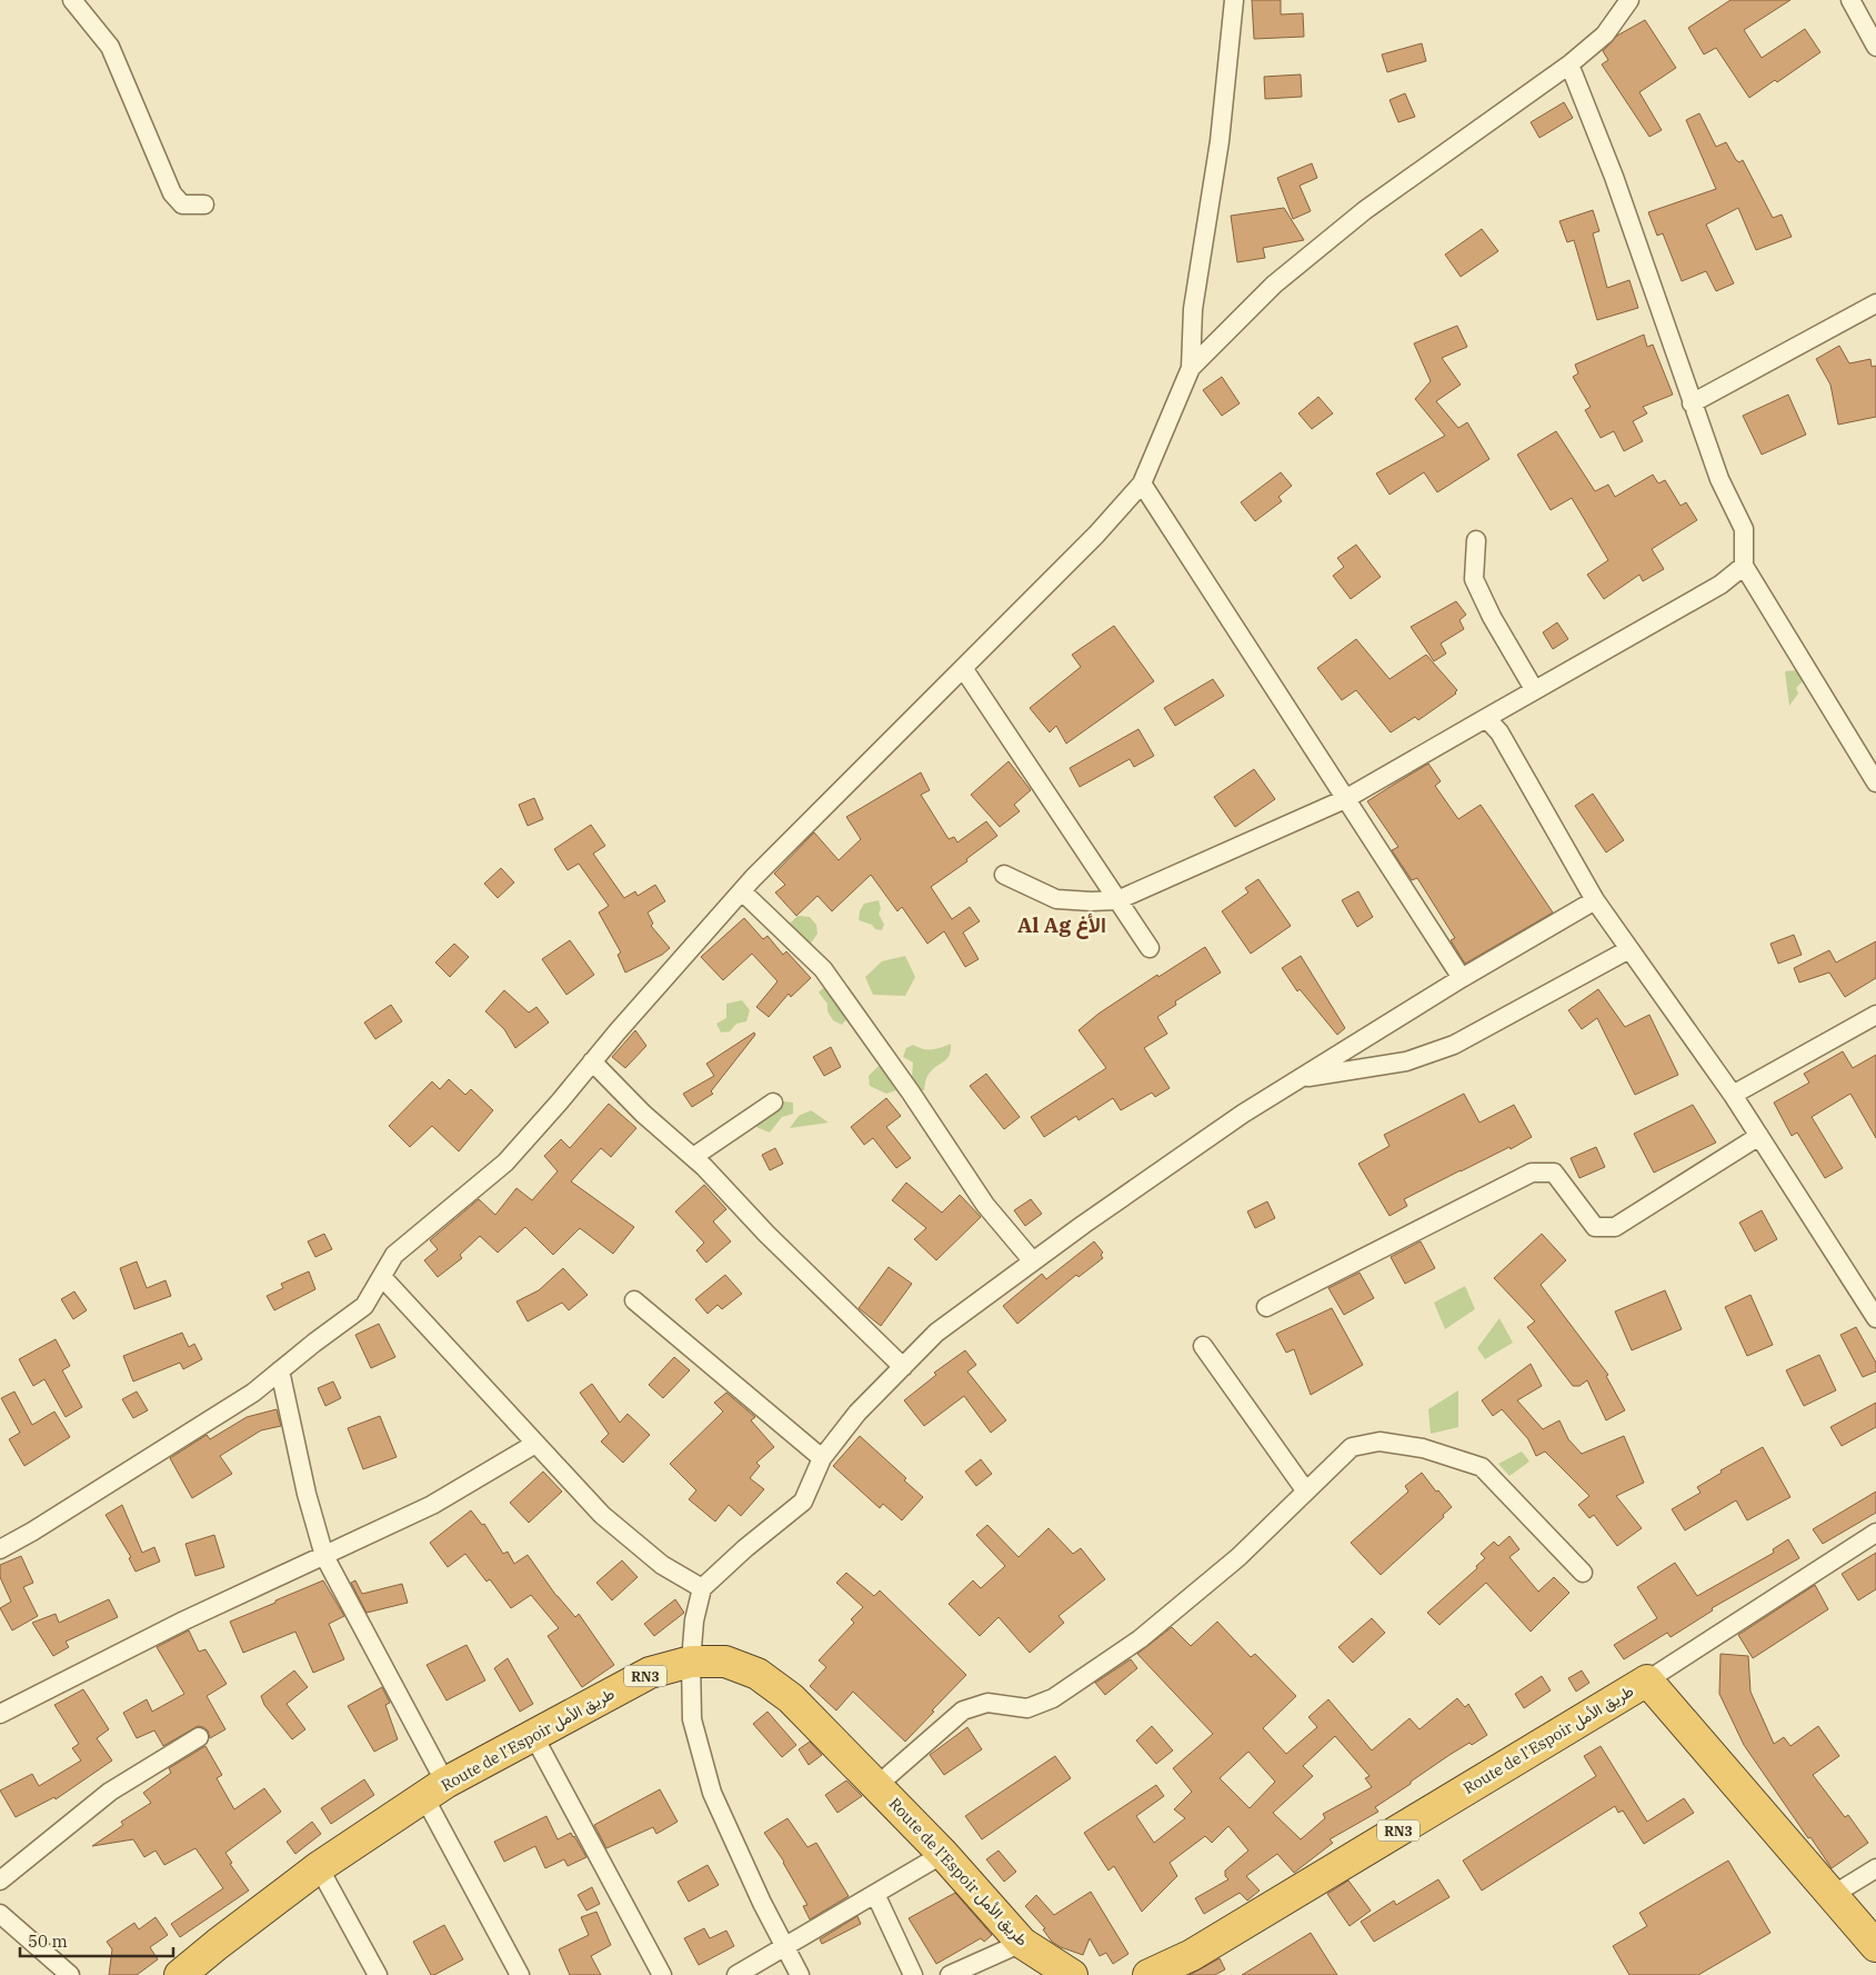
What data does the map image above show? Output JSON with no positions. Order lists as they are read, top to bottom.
{
  "streets": {
    "highway": ["RN3", "Route de l’Espoir طريق الأمل"]
  },
  "districts": ["Al Ag الأغ"],
  "scale_bar": "50 m"
}
